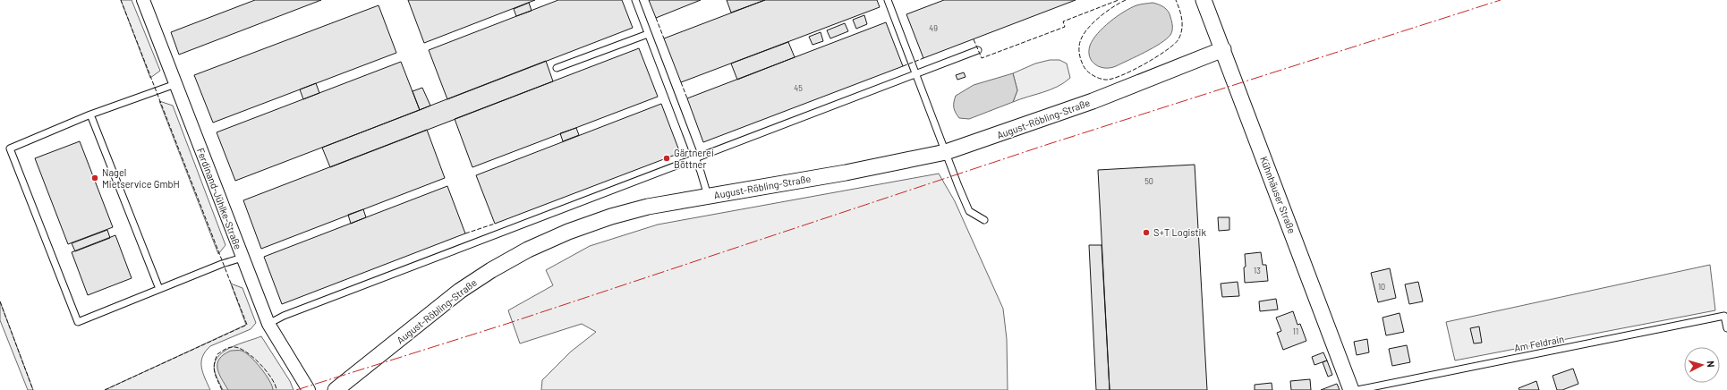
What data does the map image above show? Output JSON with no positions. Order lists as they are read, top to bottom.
{
  "streets": {
    "street": ["August-Röbling-Straße", "Kühnhäuser Straße", "Ferdinand-Jühlke-Straße"],
    "lane": ["Am Feldrain"]
  },
  "crossings": [
    ["August-Röbling-Straße", "Kühnhäuser Straße"]
  ],
  "places": ["Gärtnerei Böttner", "Nagel Mietservice GmbH", "S+T Logistik"],
  "house_numbers": [
    "49",
    "45",
    "50",
    "13",
    "10",
    "11"
  ],
  "north": "right"
}
